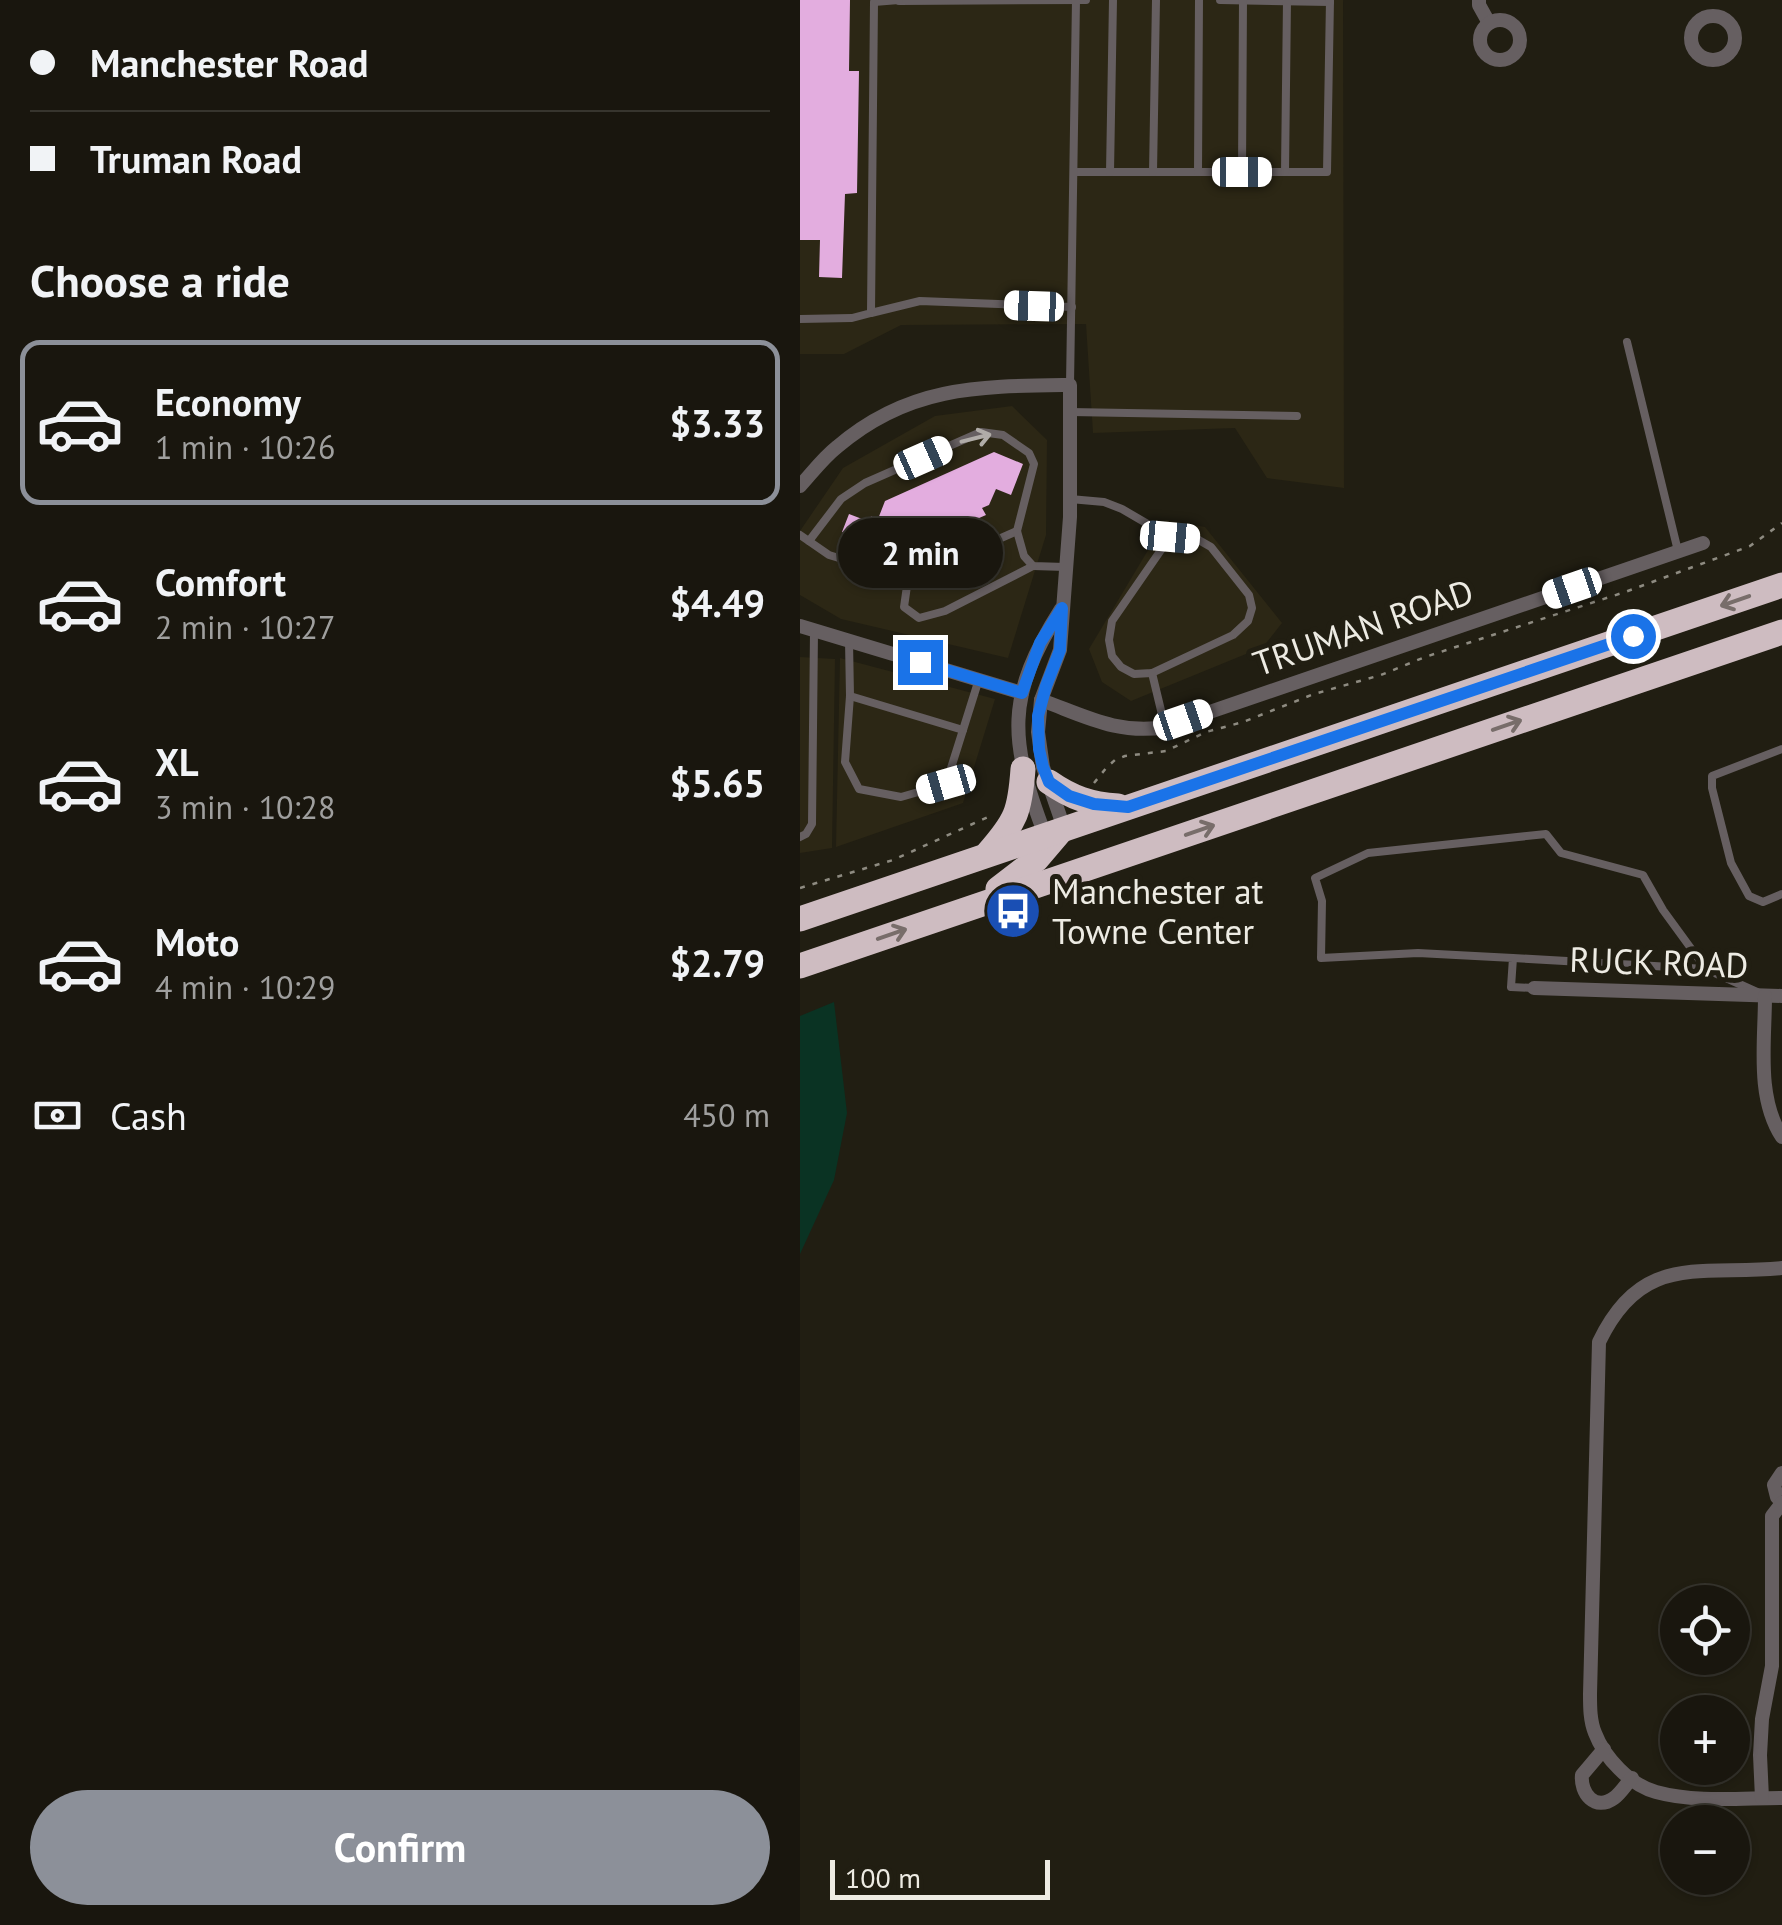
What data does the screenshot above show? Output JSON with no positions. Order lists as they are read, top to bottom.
{
  "streets": {
    "street": ["TRUMAN ROAD", "RUCK ROAD"]
  },
  "places": {
    "bus stop": ["Manchester at Towne Center"]
  },
  "scale_bar": "100 m",
  "page": {
    "banner": ["Manchester Road", "Truman Road"],
    "heading": "Choose a ride",
    "list": [
      {
        "name": "Economy",
        "note": "1 min · 10:26",
        "value": "$3.33"
      },
      {
        "name": "Comfort",
        "note": "2 min · 10:27",
        "value": "$4.49"
      },
      {
        "name": "XL",
        "note": "3 min · 10:28",
        "value": "$5.65"
      },
      {
        "name": "Moto",
        "note": "4 min · 10:29",
        "value": "$2.79"
      }
    ],
    "bubble": "2 min",
    "pay": ["Cash", "450 m"],
    "map_buttons": ["+", "−"],
    "buttons": "Confirm",
    "scale": "100 m"
  }
}
